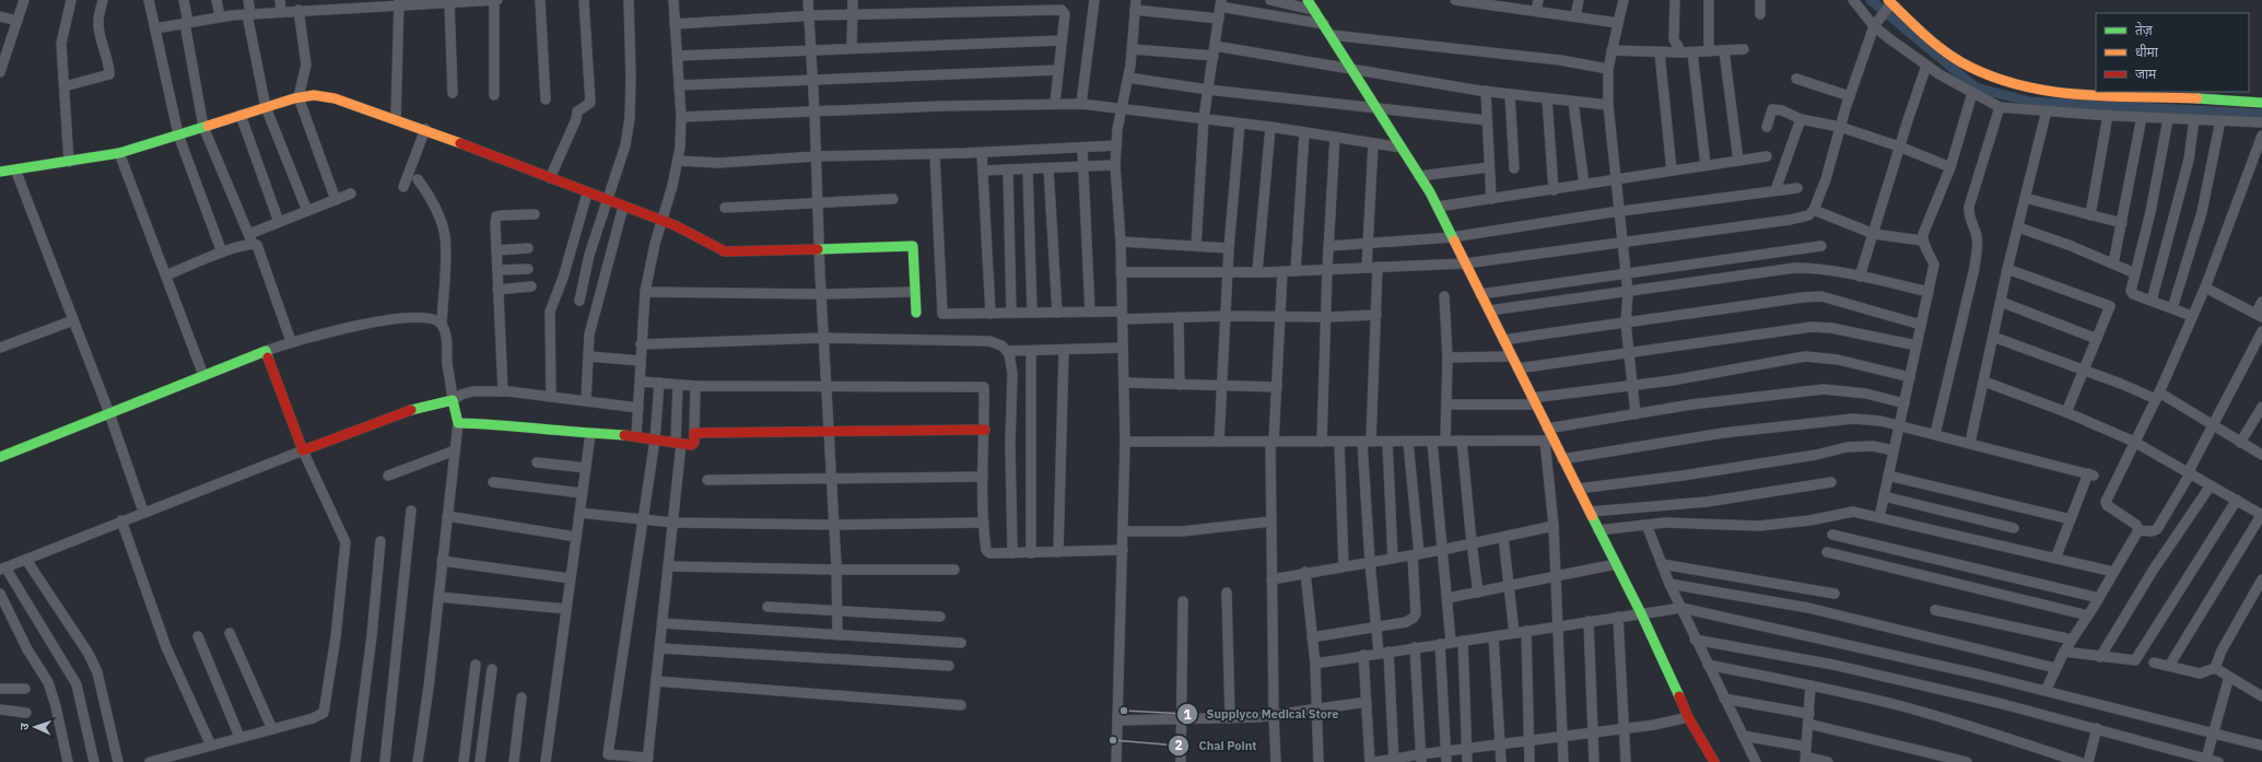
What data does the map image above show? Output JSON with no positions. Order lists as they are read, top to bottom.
{
  "places": ["Supplyco Medical Store", "Chai Point"],
  "legend": ["तेज़", "धीमा", "जाम"],
  "north": "left"
}
